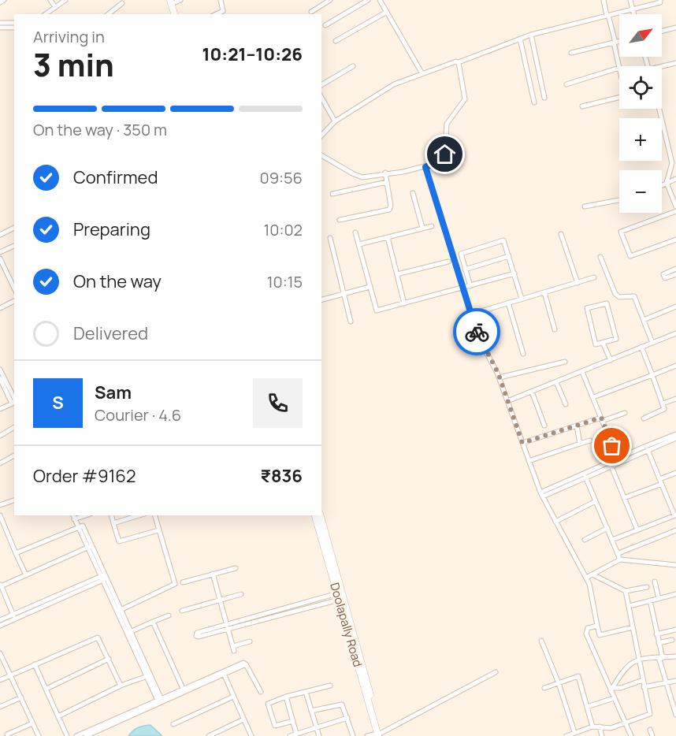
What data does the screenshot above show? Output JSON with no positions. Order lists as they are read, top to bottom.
{
  "streets": {
    "main road": ["Doolapally Road"]
  },
  "north": "top right",
  "page": {
    "map_buttons": ["+", "−"],
    "heading": ["3 min", "Arriving in", "10:21–10:26"],
    "panel": [
      "Sam",
      "Courier · 4.6",
      "Order #9162",
      "₹836"
    ],
    "bar": "On the way · 350 m",
    "list": [
      ["Confirmed", "09:56"],
      ["Preparing", "10:02"],
      ["On the way", "10:15"],
      "Delivered"
    ],
    "round": "S"
  }
}
